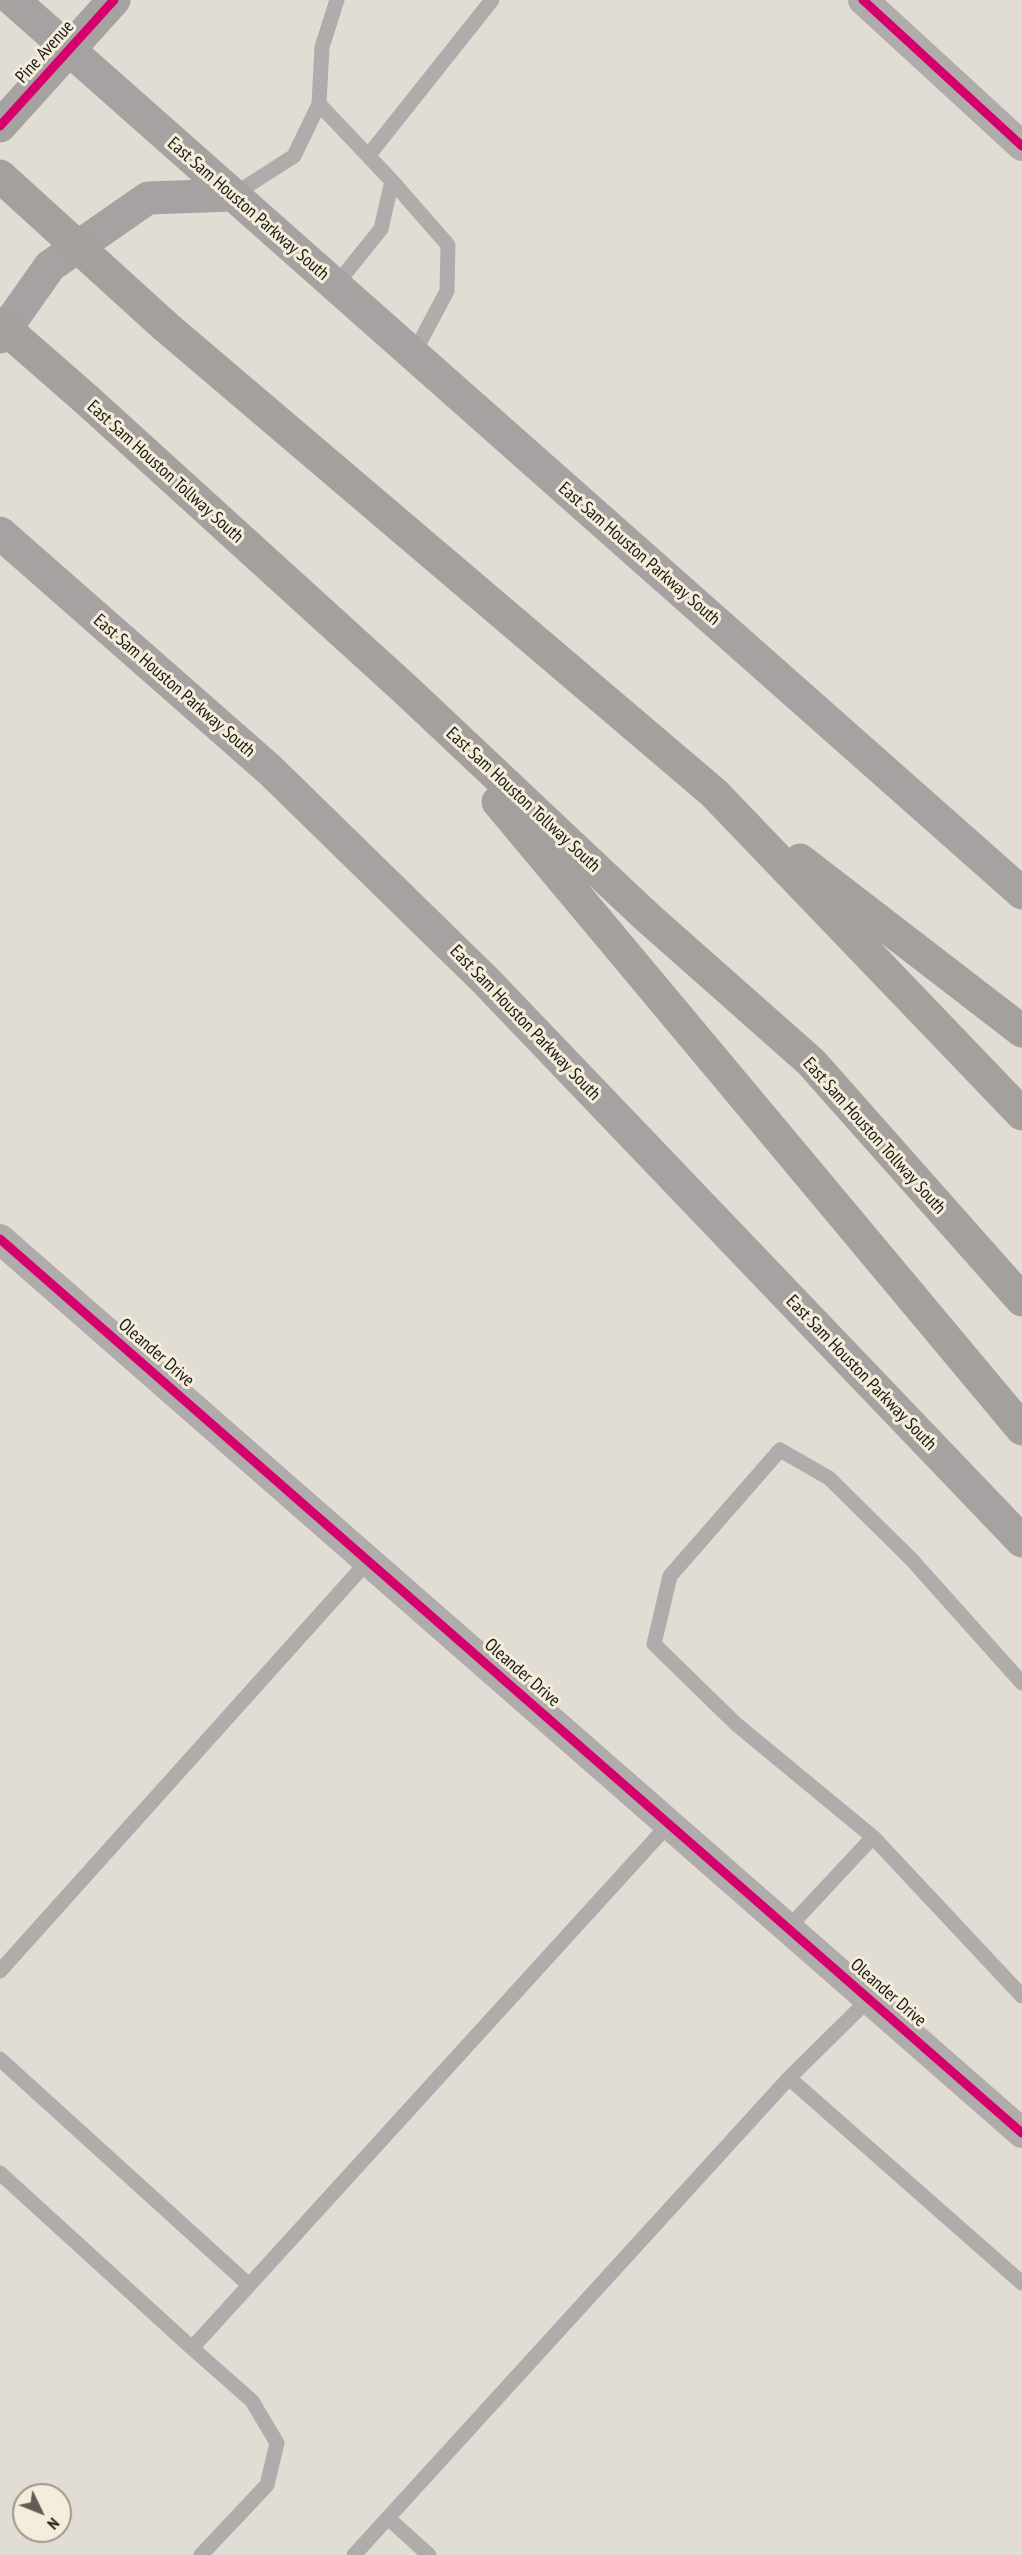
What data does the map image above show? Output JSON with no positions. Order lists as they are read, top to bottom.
{
  "streets": {
    "highway": ["East Sam Houston Tollway South"],
    "main road": ["Pine Avenue", "East Sam Houston Parkway South"],
    "street": ["Oleander Drive"]
  },
  "crossings": [
    ["Pine Avenue", "East Sam Houston Parkway South"]
  ],
  "north": "bottom right"
}
